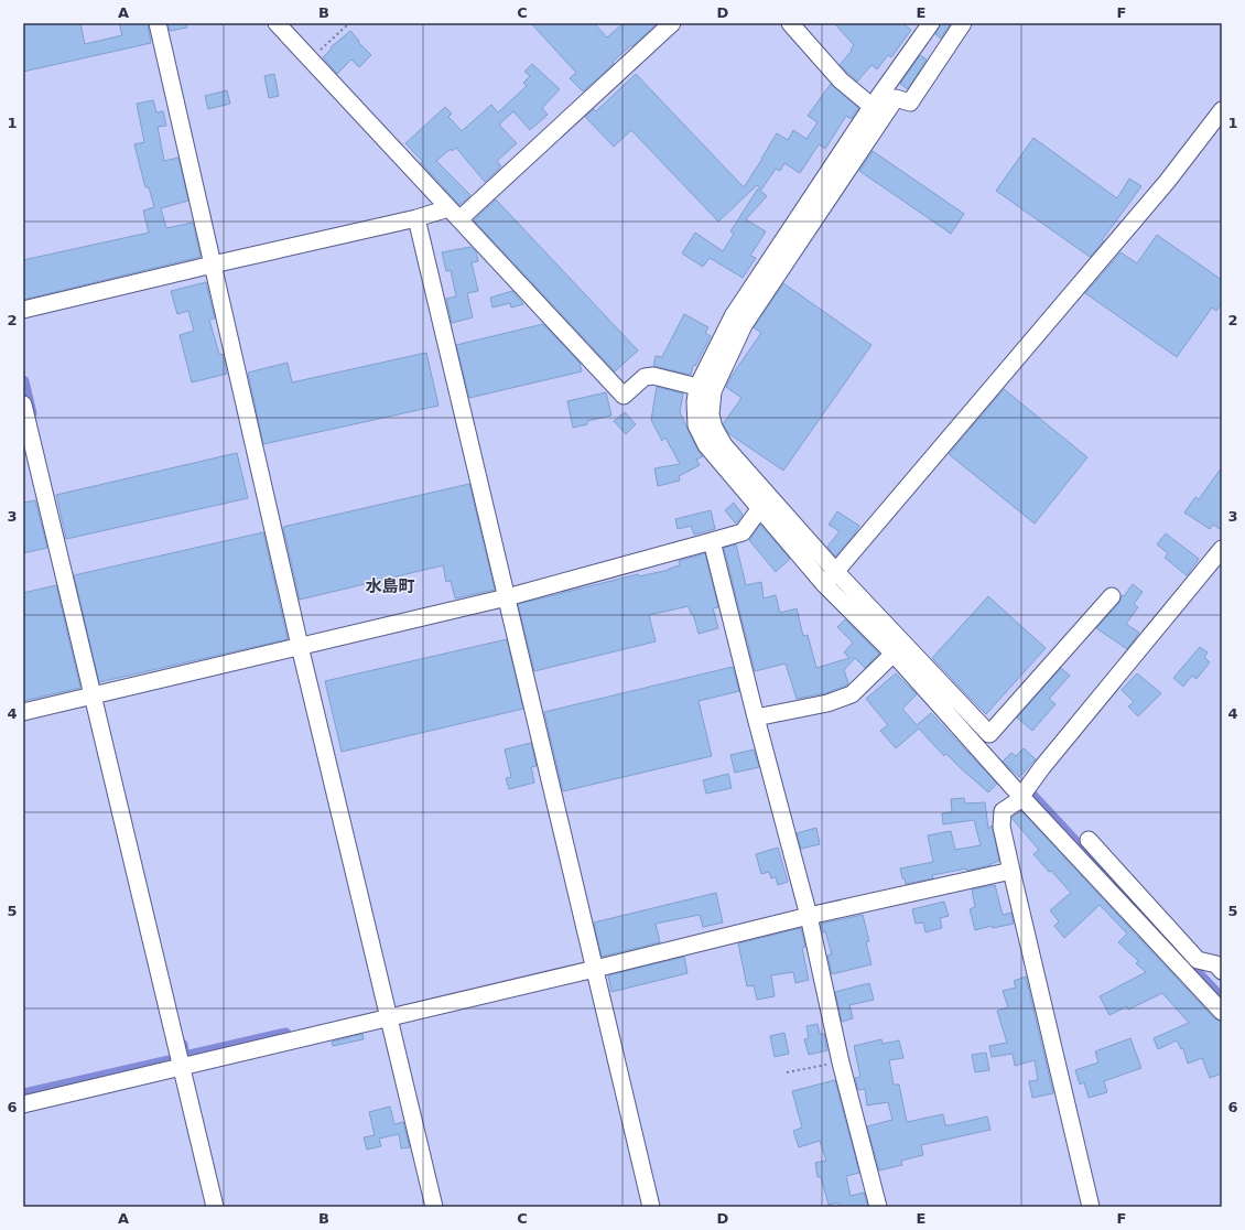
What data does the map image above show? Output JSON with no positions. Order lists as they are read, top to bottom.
{
  "districts": ["水島町"],
  "grid": {
    "columns": [
      "A",
      "B",
      "C",
      "D",
      "E",
      "F"
    ],
    "rows": [
      "1",
      "2",
      "3",
      "4",
      "5",
      "6"
    ]
  }
}
